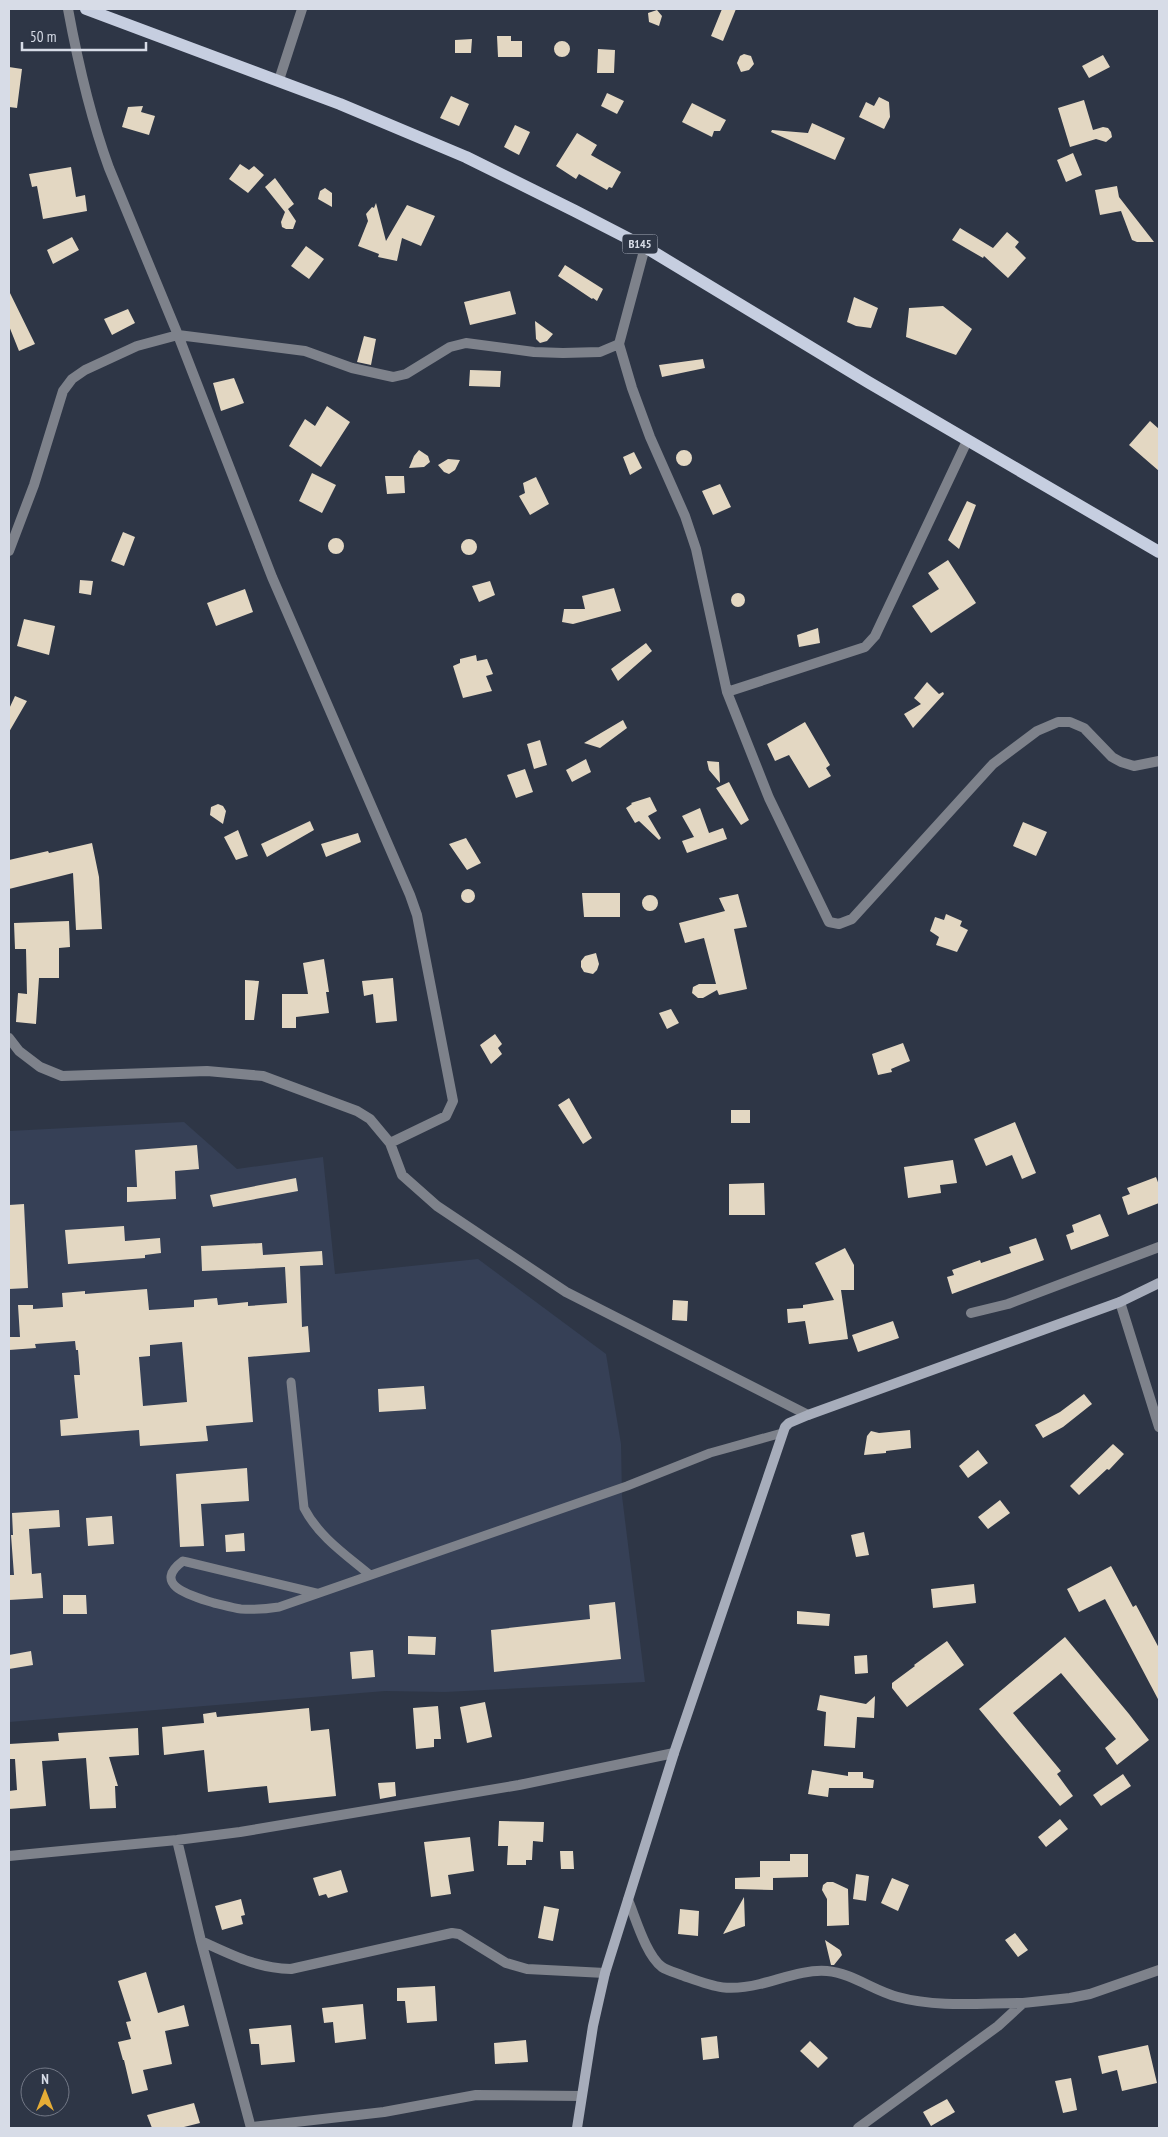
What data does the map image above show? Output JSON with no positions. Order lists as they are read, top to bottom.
{
  "streets": {
    "main road": ["B145"]
  },
  "scale_bar": "50 m",
  "north": "top"
}
